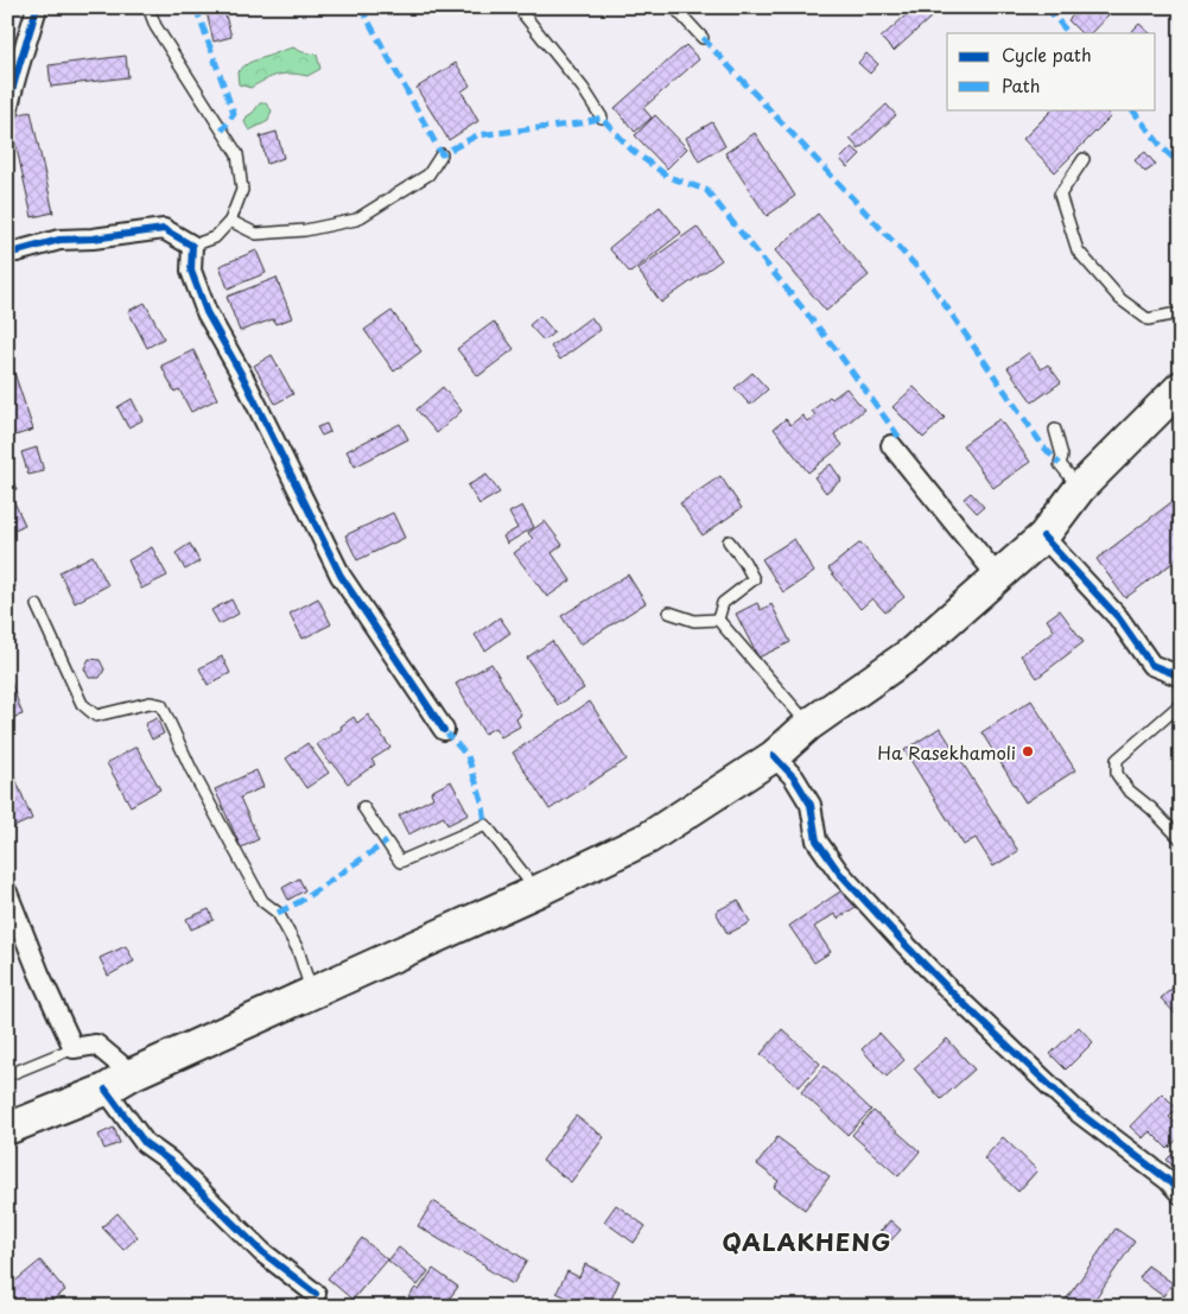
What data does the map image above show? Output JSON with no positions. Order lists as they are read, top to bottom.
{
  "districts": ["QALAKHENG"],
  "places": ["Ha Rasekhamoli"],
  "legend": ["Cycle path", "Path"]
}
